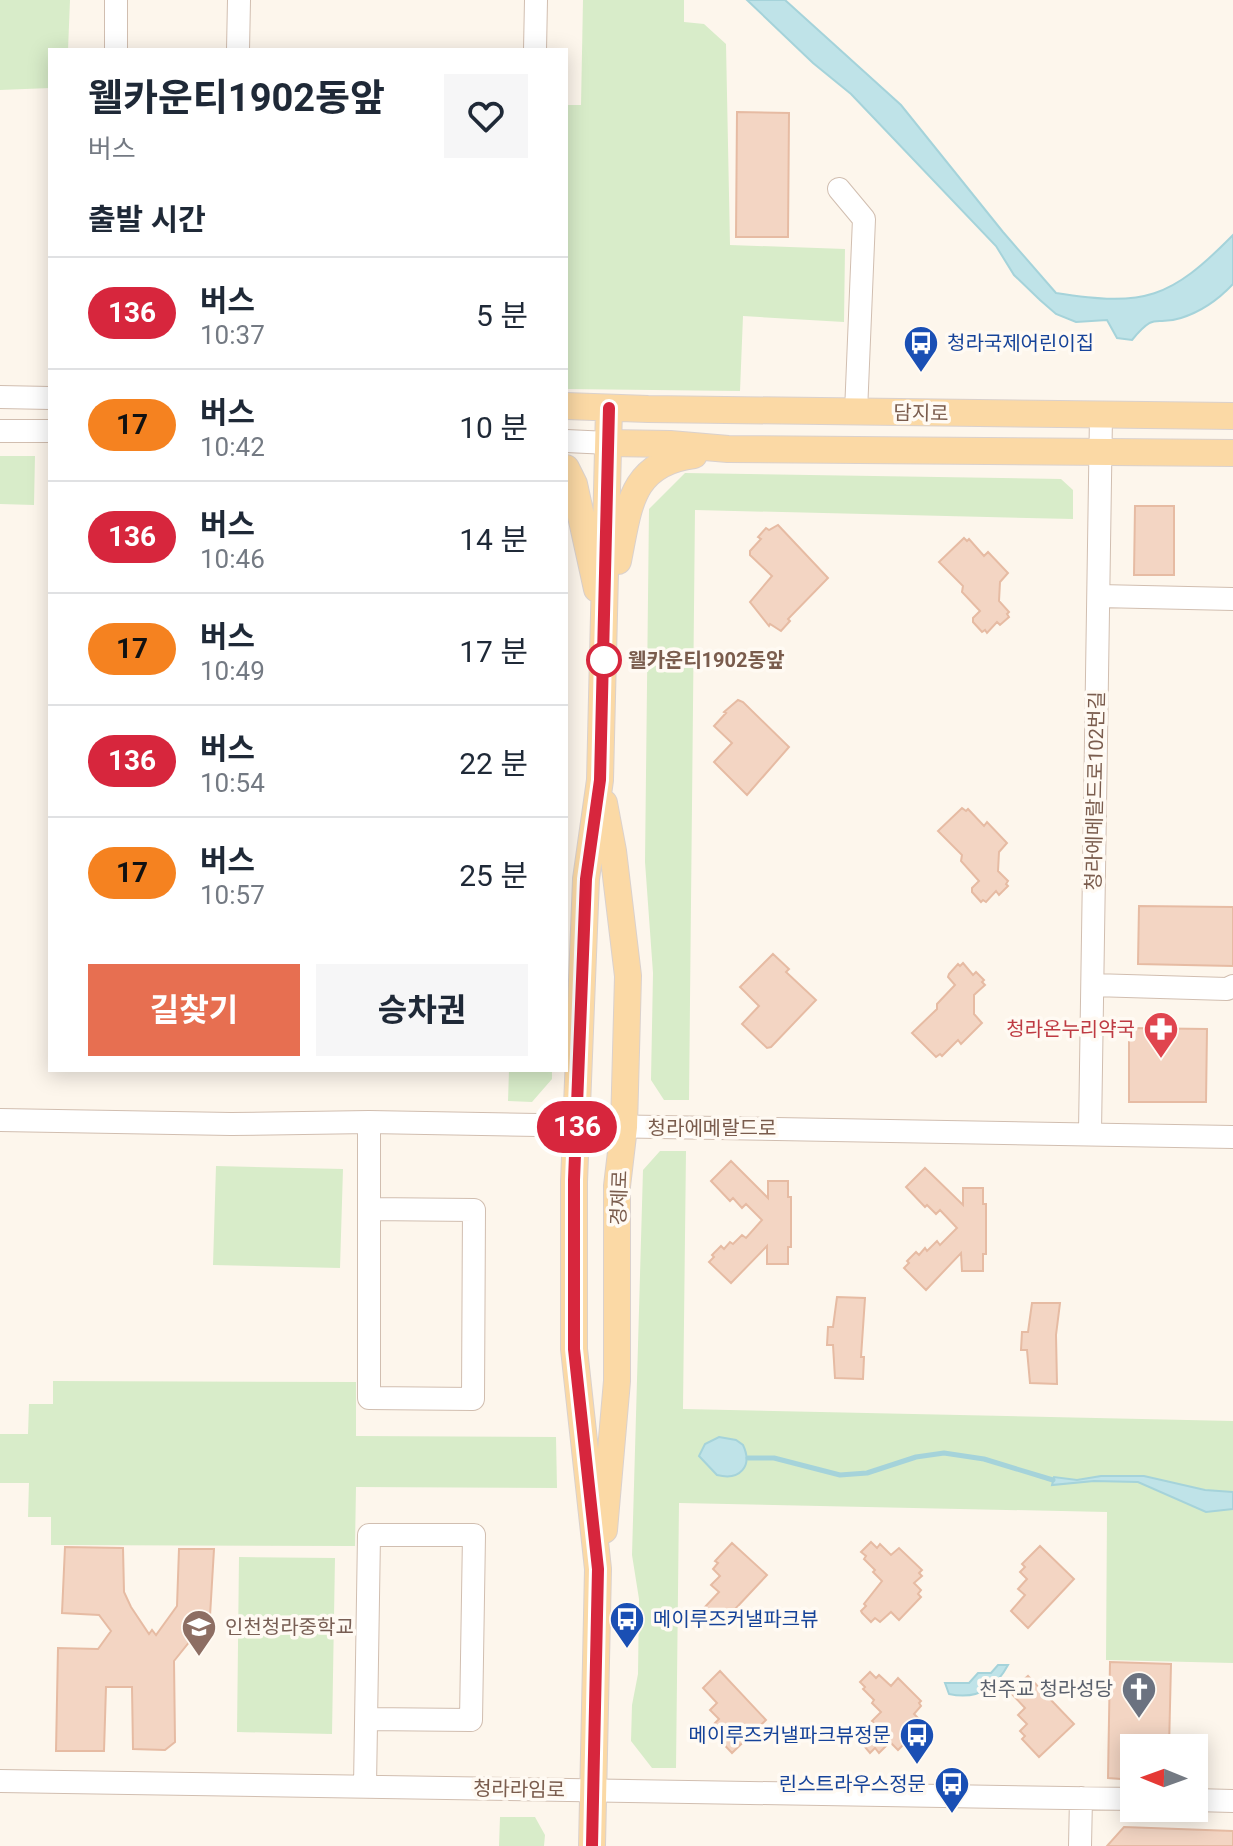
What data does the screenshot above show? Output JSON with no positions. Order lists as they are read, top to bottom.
{
  "streets": {
    "main road": ["담지로", "경제로"],
    "street": ["청라에메랄드로102번길", "청라에메랄드로", "청라라임로"]
  },
  "crossings": [
    ["담지로", "청라에메랄드로102번길"],
    ["담지로", "경제로"],
    ["청라에메랄드로102번길", "청라에메랄드로"],
    ["청라에메랄드로", "경제로"],
    ["경제로", "청라라임로"]
  ],
  "places": {
    "bus stop": [
      "청라국제어린이집",
      "메이루즈커낼파크뷰",
      "메이루즈커낼파크뷰정문",
      "린스트라우스정문"
    ],
    "other": ["웰카운티1902동앞"],
    "pharmacy": ["청라온누리약국"],
    "school or university": ["인천청라중학교"],
    "church": ["천주교 청라성당"]
  },
  "lines": ["bus line 136"],
  "north": "left",
  "page": {
    "on_map": "136",
    "heading": [
      ["웰카운티1902동앞", "버스"],
      "출발 시간"
    ],
    "list": [
      {
        "mark": "136",
        "name": "버스",
        "note": "10:37",
        "value": "5 분"
      },
      {
        "mark": "17",
        "name": "버스",
        "note": "10:42",
        "value": "10 분"
      },
      {
        "mark": "136",
        "name": "버스",
        "note": "10:46",
        "value": "14 분"
      },
      {
        "mark": "17",
        "name": "버스",
        "note": "10:49",
        "value": "17 분"
      },
      {
        "mark": "136",
        "name": "버스",
        "note": "10:54",
        "value": "22 분"
      },
      {
        "mark": "17",
        "name": "버스",
        "note": "10:57",
        "value": "25 분"
      }
    ],
    "buttons": ["길찾기", "승차권"]
  }
}
